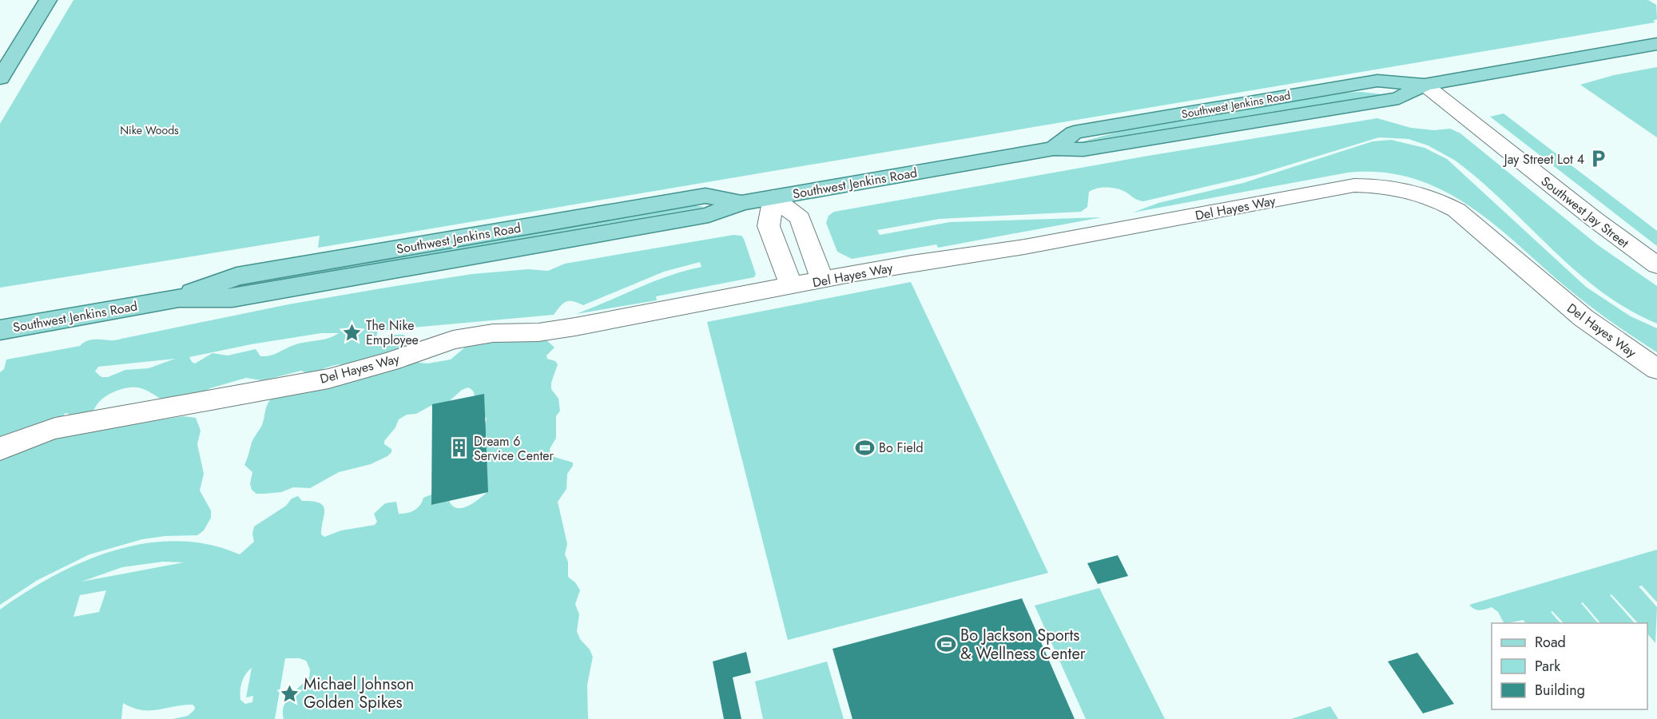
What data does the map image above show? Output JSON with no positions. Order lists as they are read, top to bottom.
{
  "streets": {
    "main road": ["Southwest Jenkins Road"],
    "street": ["Del Hayes Way", "Southwest Jay Street"]
  },
  "crossings": [
    ["Southwest Jenkins Road", "Southwest Jay Street"]
  ],
  "parks": ["Nike Woods"],
  "places": {
    "parking": ["Jay Street Lot 4"],
    "place": ["The Nike Employee", "Michael Johnson Golden Spikes"],
    "sports": ["Bo Field", "Bo Jackson Sports & Wellness Center"],
    "building": ["Dream 6 Service Center"]
  },
  "legend": ["Road", "Park", "Building"]
}
